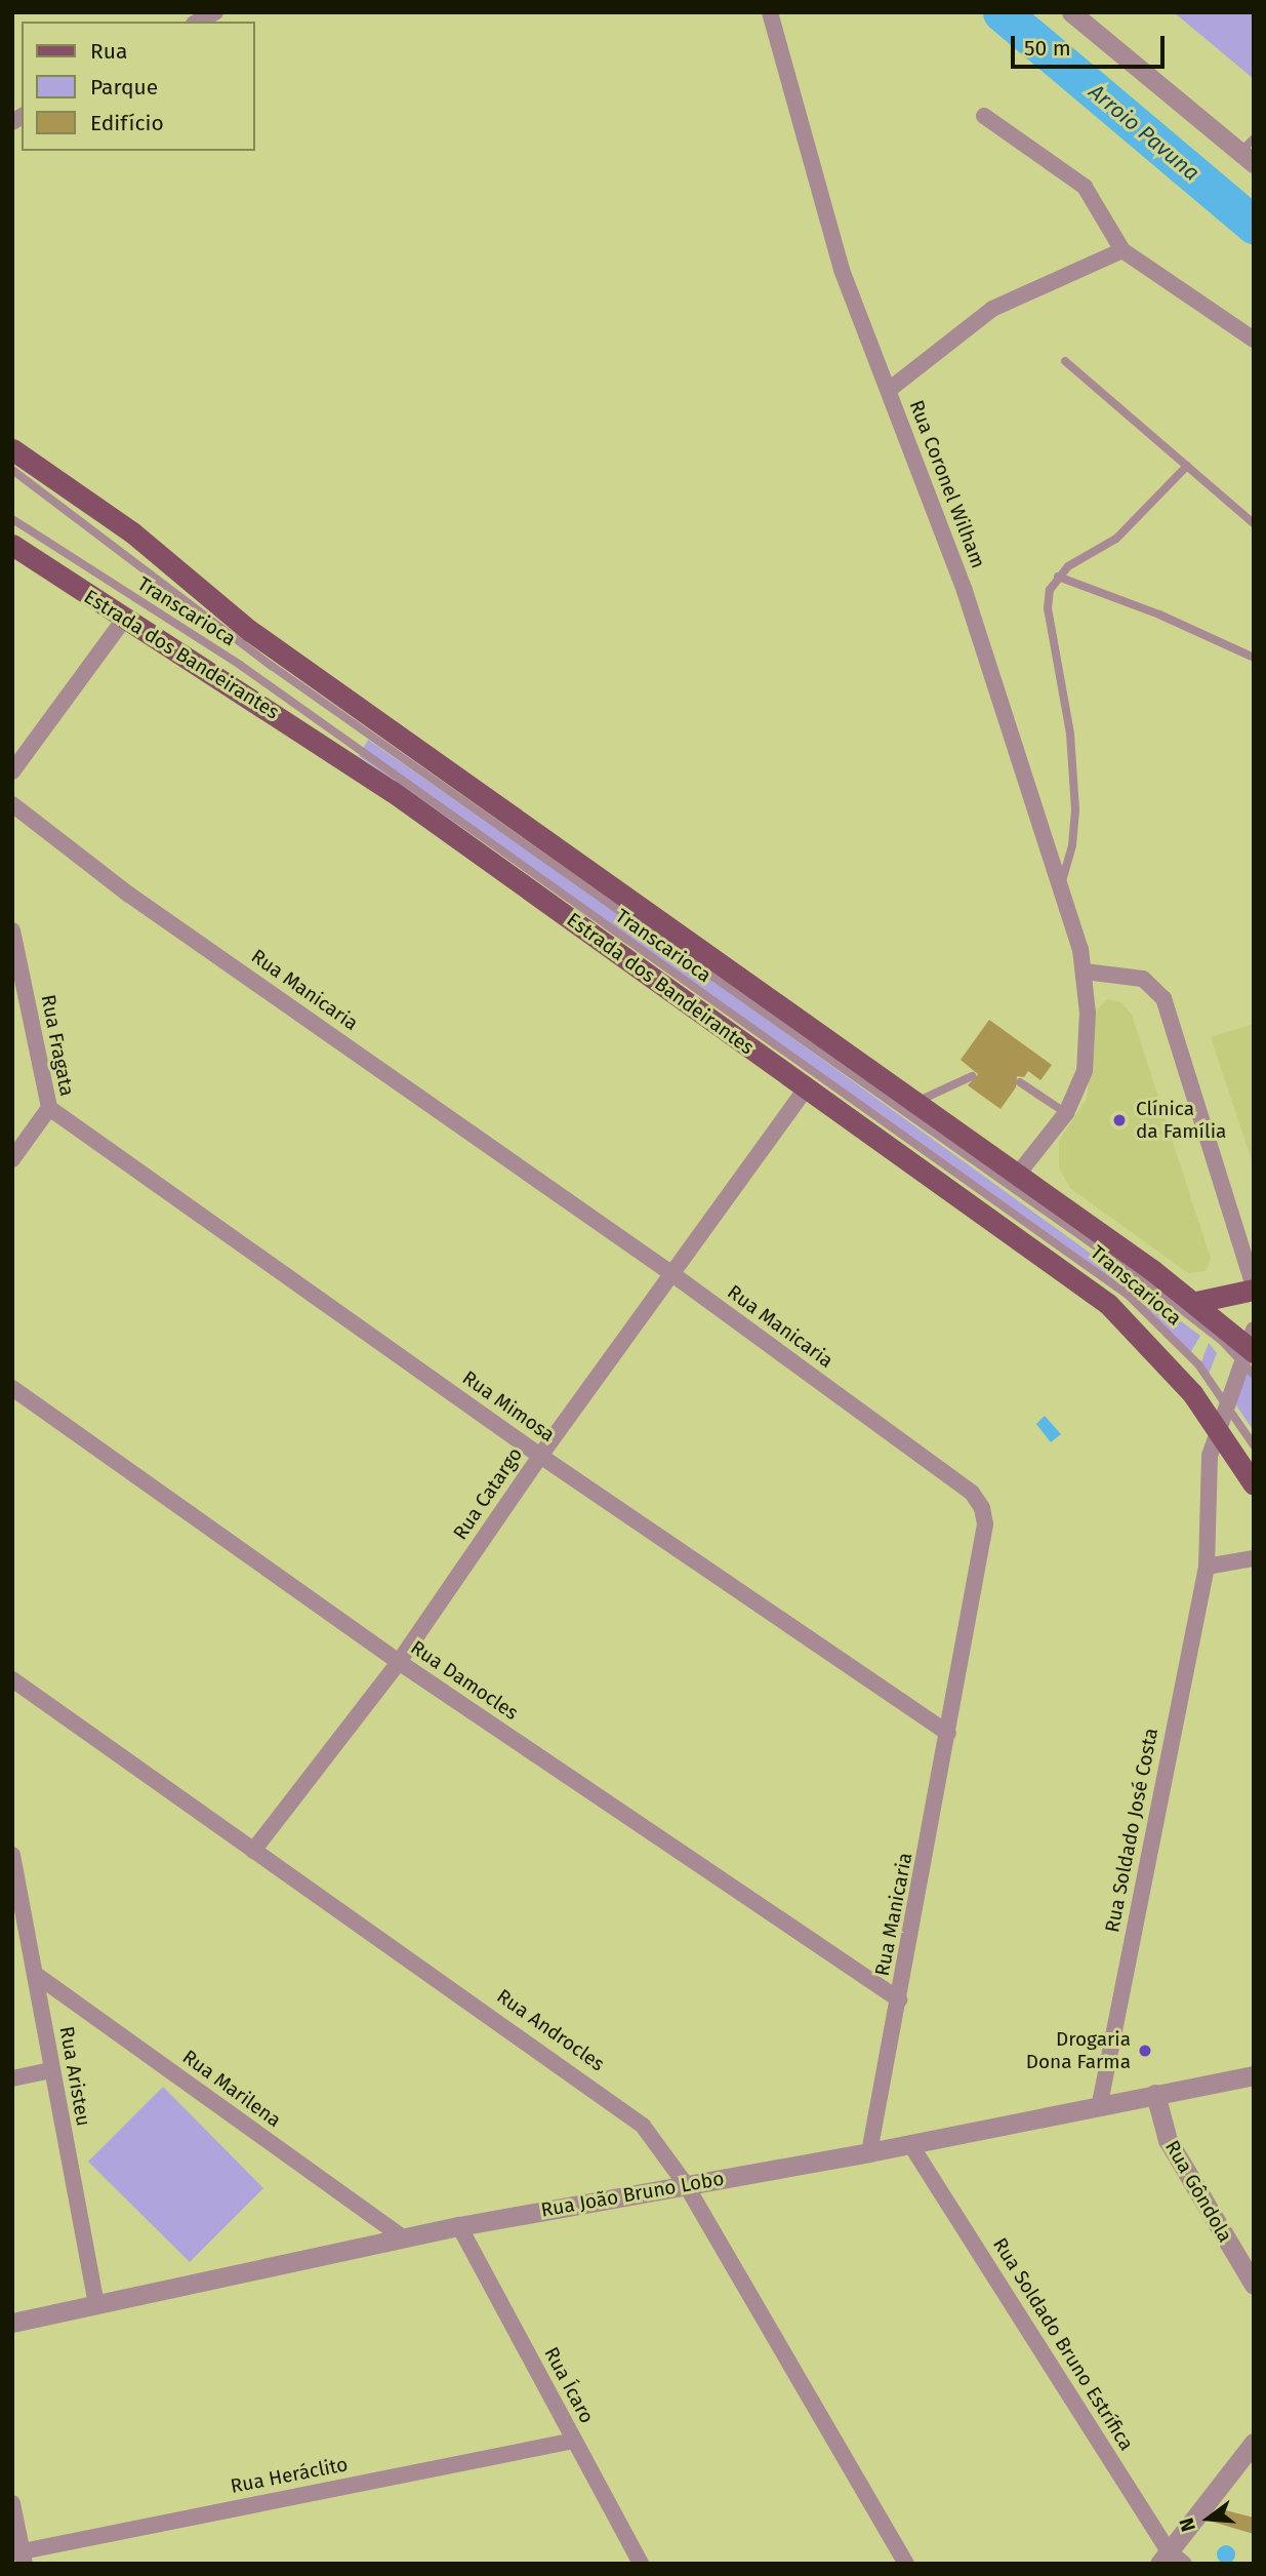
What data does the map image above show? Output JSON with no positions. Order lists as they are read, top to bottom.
{
  "streets": {
    "main road": ["Estrada dos Bandeirantes"],
    "street": [
      "Rua Coronel Wilham",
      "Rua Manicaria",
      "Rua Fragata",
      "Rua Mimosa",
      "Rua Catargo",
      "Rua Damocles",
      "Rua Soldado José Costa",
      "Rua Androcles",
      "Rua Aristeu",
      "Rua Marilena",
      "Rua Gôndola",
      "Rua João Bruno Lobo",
      "Rua Soldado Bruno Estrífica",
      "Rua Ícaro",
      "Rua Heráclito"
    ],
    "lane": ["Transcarioca"]
  },
  "crossings": [
    ["Estrada dos Bandeirantes", "Rua Catargo"],
    ["Estrada dos Bandeirantes", "Rua Soldado José Costa"],
    ["Rua Manicaria", "Rua Mimosa"],
    ["Rua Manicaria", "Rua Catargo"],
    ["Rua Manicaria", "Rua Damocles"],
    ["Rua Manicaria", "Rua João Bruno Lobo"],
    ["Rua Fragata", "Rua Mimosa"],
    ["Rua Mimosa", "Rua Catargo"],
    ["Rua Catargo", "Rua Damocles"],
    ["Rua Catargo", "Rua Androcles"],
    ["Rua Soldado José Costa", "Rua João Bruno Lobo"],
    ["Rua Androcles", "Rua João Bruno Lobo"],
    ["Rua Aristeu", "Rua Marilena"],
    ["Rua Aristeu", "Rua João Bruno Lobo"],
    ["Rua Marilena", "Rua João Bruno Lobo"],
    ["Rua Gôndola", "Rua João Bruno Lobo"],
    ["Rua João Bruno Lobo", "Rua Soldado Bruno Estrífica"],
    ["Rua João Bruno Lobo", "Rua Ícaro"],
    ["Rua Ícaro", "Rua Heráclito"]
  ],
  "water": ["Arroio Pavuna"],
  "places": ["Clínica da Família", "Drogaria Dona Farma"],
  "legend": ["Rua", "Parque", "Edifício"],
  "scale_bar": "50 m",
  "north": "left"
}
